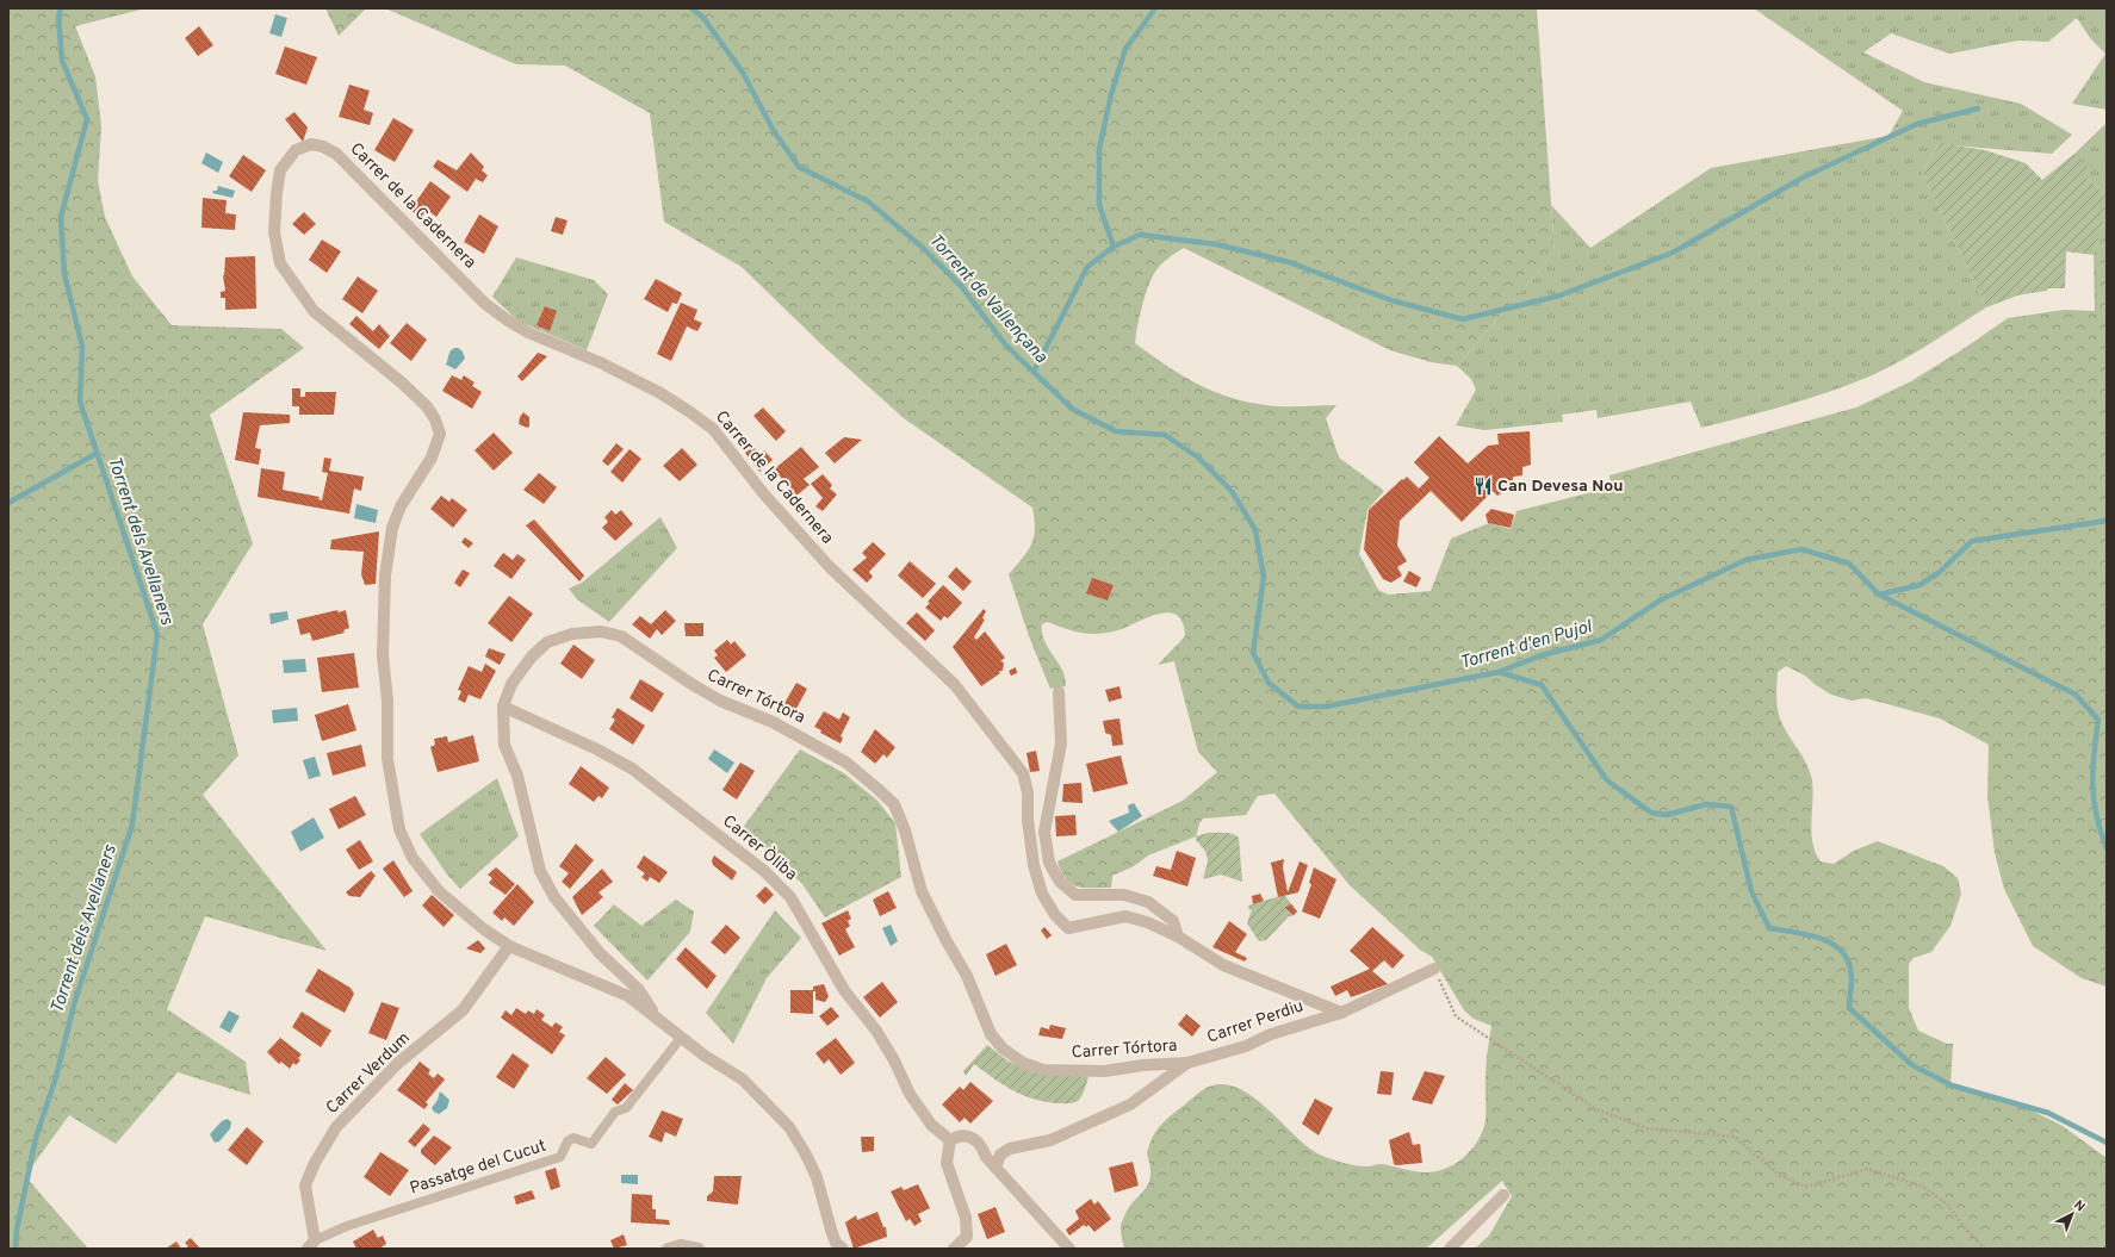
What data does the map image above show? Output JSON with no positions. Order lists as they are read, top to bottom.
{
  "streets": {
    "street": [
      "Carrer de la Cadernera",
      "Carrer Tórtora",
      "Carrer Òliba",
      "Carrer Perdiu",
      "Carrer Verdum"
    ],
    "lane": ["Passatge del Cucut"]
  },
  "crossings": [
    ["Carrer de la Cadernera", "Carrer Tórtora"],
    ["Carrer de la Cadernera", "Carrer Perdiu"],
    ["Carrer de la Cadernera", "Carrer Verdum"],
    ["Carrer de la Cadernera", "Passatge del Cucut"],
    ["Carrer Tórtora", "Carrer Òliba"],
    ["Carrer Tórtora", "Carrer Perdiu"],
    ["Carrer Verdum", "Passatge del Cucut"]
  ],
  "water": ["Torrent de Vallençana", "Torrent dels Avellaners", "Torrent d'en Pujol"],
  "places": {
    "restaurant": ["Can Devesa Nou"]
  },
  "north": "top right"
}
